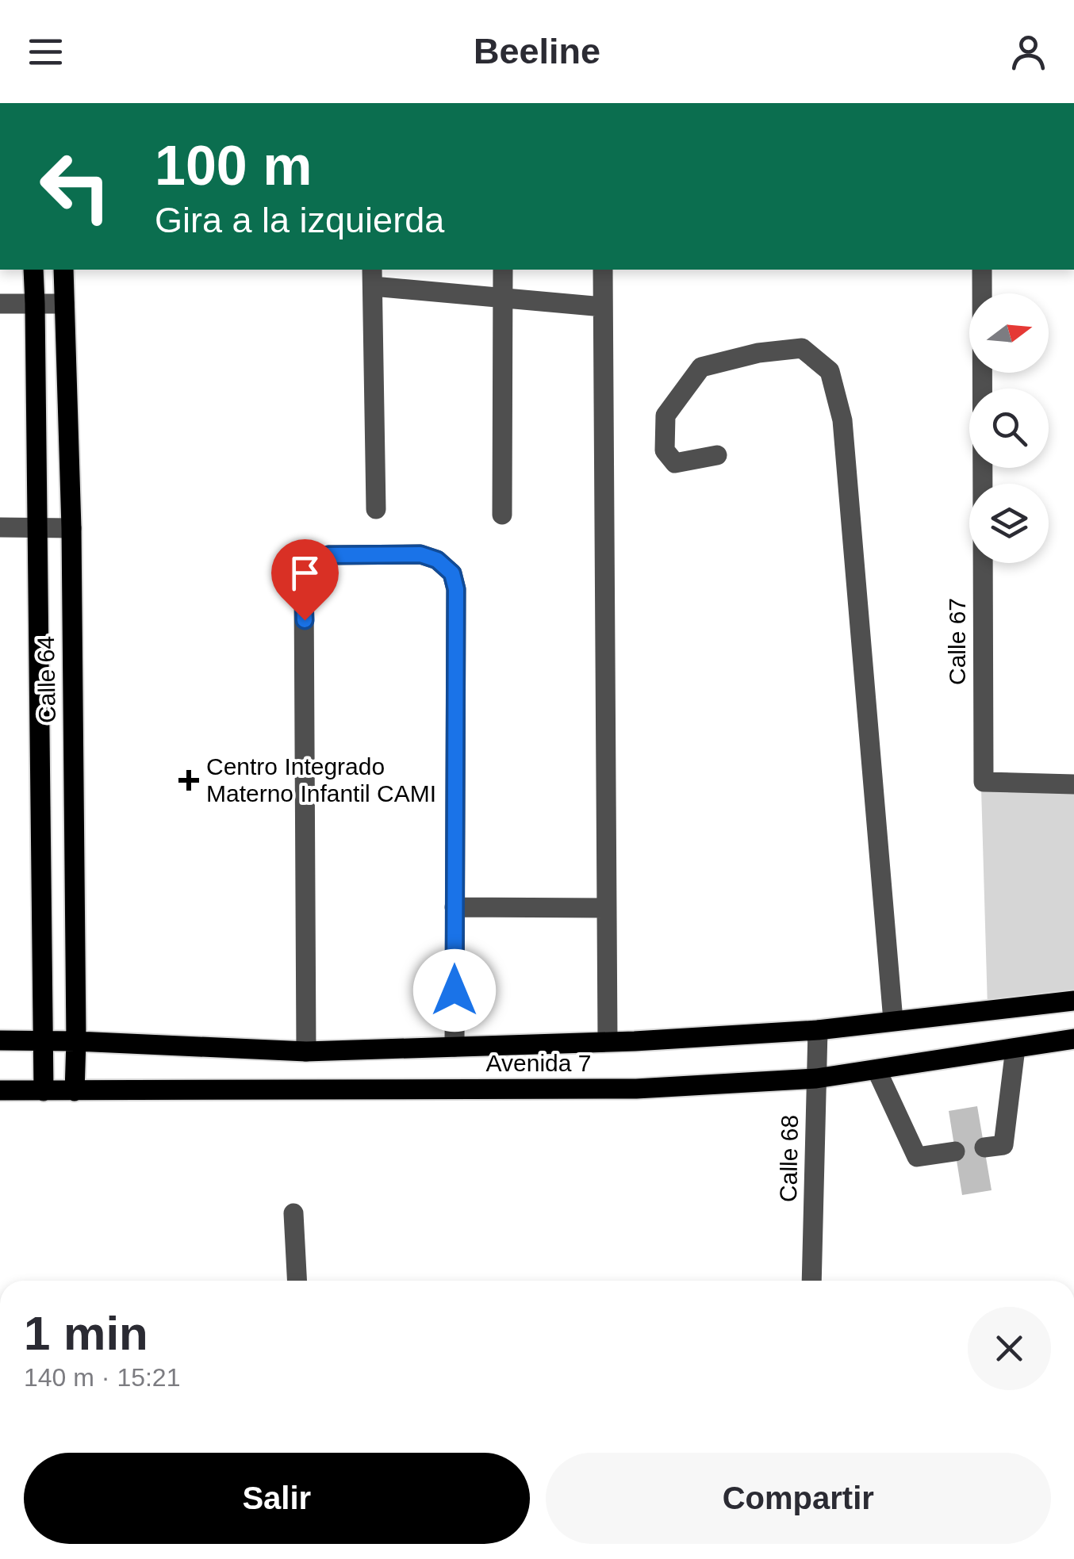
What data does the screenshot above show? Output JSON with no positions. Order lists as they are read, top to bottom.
{
  "streets": {
    "main road": ["Calle 64", "Avenida 7"],
    "street": ["Calle 67", "Calle 68"]
  },
  "crossings": [
    ["Calle 64", "Avenida 7"],
    ["Avenida 7", "Calle 68"]
  ],
  "places": {
    "health": ["Centro Integrado Materno Infantil CAMI"]
  },
  "north": "right",
  "page": {
    "header": "Beeline",
    "turn": ["100 m", "Gira a la izquierda"],
    "heading": ["1 min", "140 m · 15:21"],
    "buttons": ["Salir", "Compartir"]
  }
}
